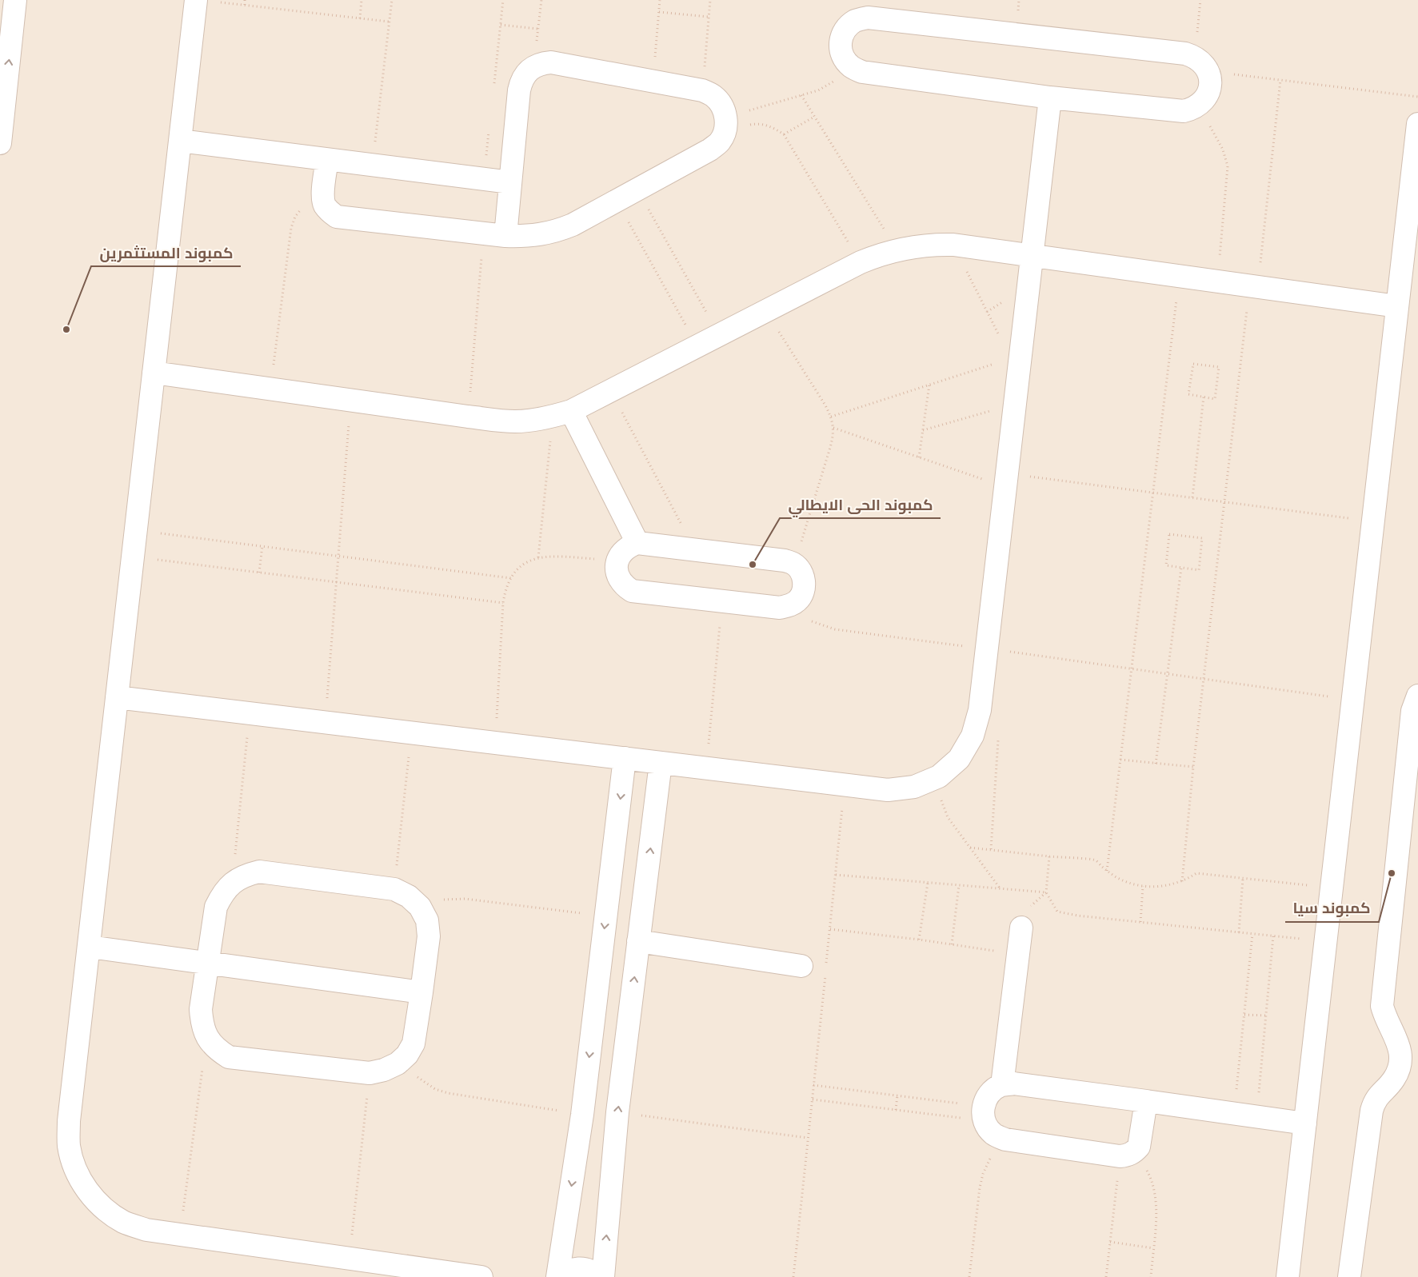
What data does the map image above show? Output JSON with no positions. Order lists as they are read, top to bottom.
{
  "places": ["كمبوند المستثمرين", "كمبوند الحى الايطالي", "كمبوند سيا"]
}
